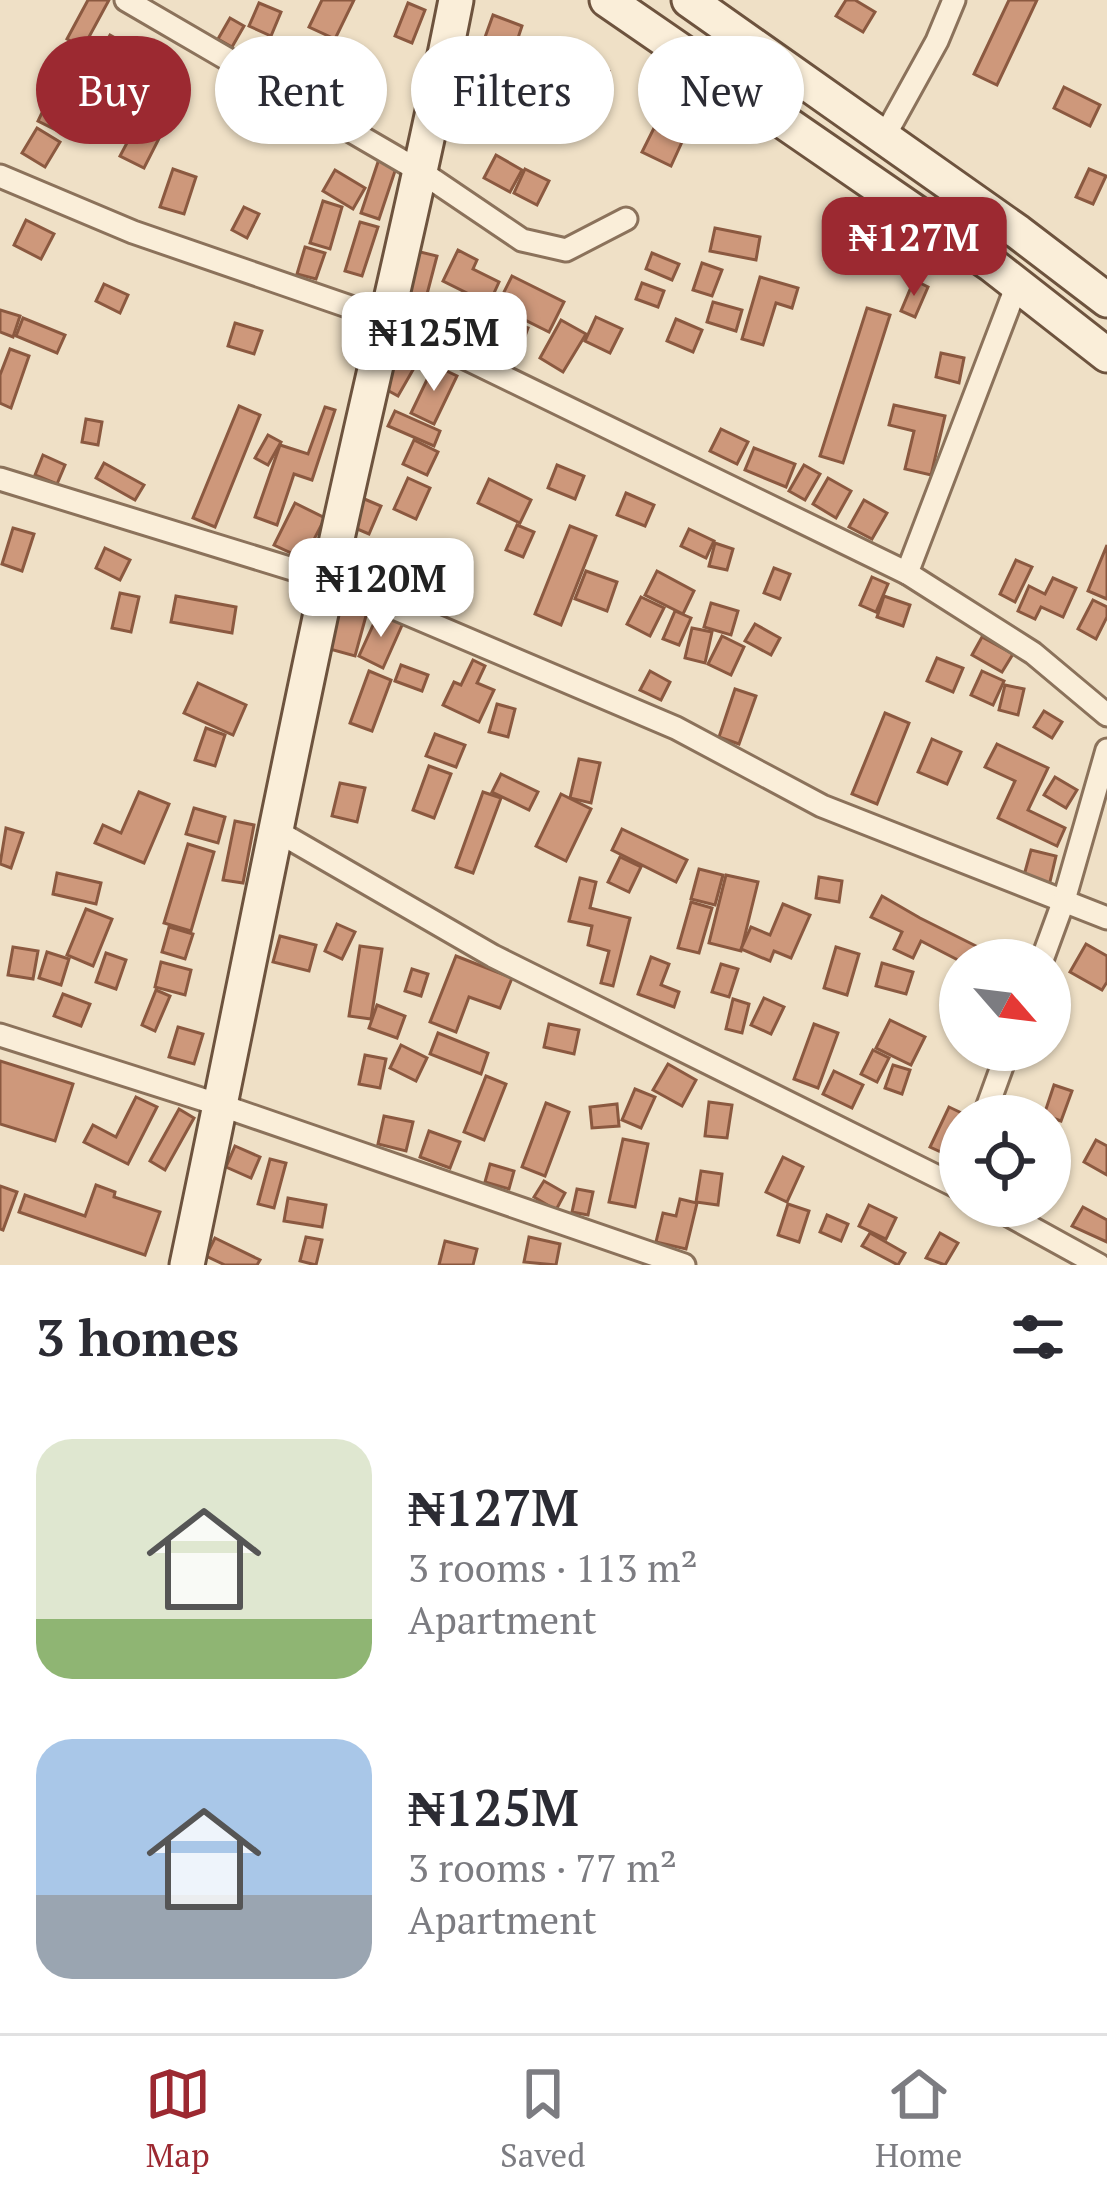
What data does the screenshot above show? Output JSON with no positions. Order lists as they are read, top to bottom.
{
  "north": "bottom right",
  "page": {
    "chip": [
      "Buy",
      "Rent",
      "Filters",
      "New"
    ],
    "price": ["₦127M", "₦125M", "₦120M"],
    "heading": "3 homes",
    "list": [
      {
        "name": "₦127M",
        "note": "3 rooms · 113 m² · Apartment"
      },
      {
        "name": "₦125M",
        "note": "3 rooms · 77 m² · Apartment"
      }
    ],
    "tabs": ["Map", "Saved", "Home"]
  }
}
